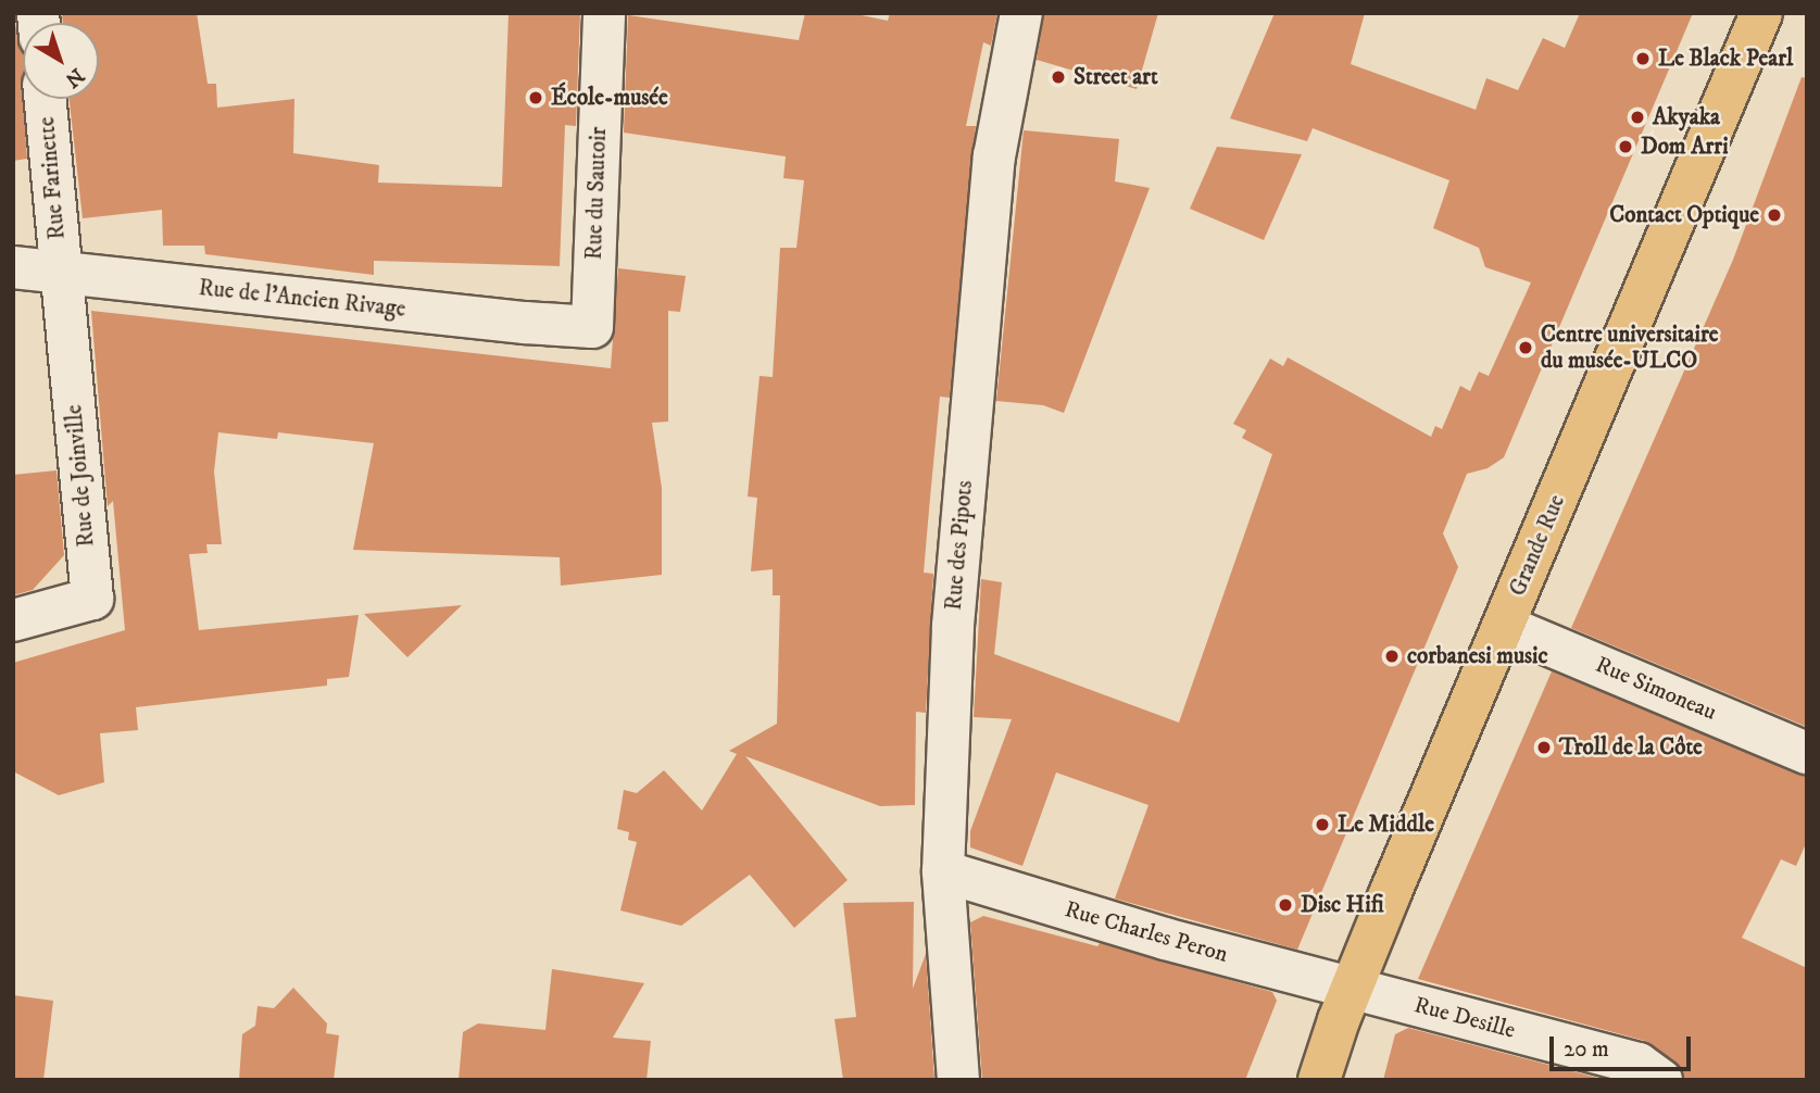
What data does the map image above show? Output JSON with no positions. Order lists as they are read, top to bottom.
{
  "streets": {
    "main road": ["Grande Rue"],
    "street": [
      "Rue Farinette",
      "Rue du Sautoir",
      "Rue de l'Ancien Rivage",
      "Rue de Joinville",
      "Rue des Pipots",
      "Rue Simoneau",
      "Rue Charles Peron",
      "Rue Desille"
    ]
  },
  "crossings": [
    ["Rue Farinette", "Rue de l'Ancien Rivage"],
    ["Rue Farinette", "Rue de Joinville"],
    ["Rue du Sautoir", "Rue de l'Ancien Rivage"],
    ["Rue de l'Ancien Rivage", "Rue de Joinville"],
    ["Rue des Pipots", "Rue Charles Peron"],
    ["Grande Rue", "Rue Simoneau"],
    ["Grande Rue", "Rue Charles Peron"],
    ["Grande Rue", "Rue Desille"],
    ["Rue Charles Peron", "Rue Desille"]
  ],
  "places": [
    "Le Black Pearl",
    "Street art",
    "École-musée",
    "Akyaka",
    "Dom Arri",
    "Contact Optique",
    "Centre universitaire du musée-ULCO",
    "corbanesi music",
    "Troll de la Côte",
    "Le Middle",
    "Disc Hifi"
  ],
  "scale_bar": "20 m",
  "north": "bottom right"
}
